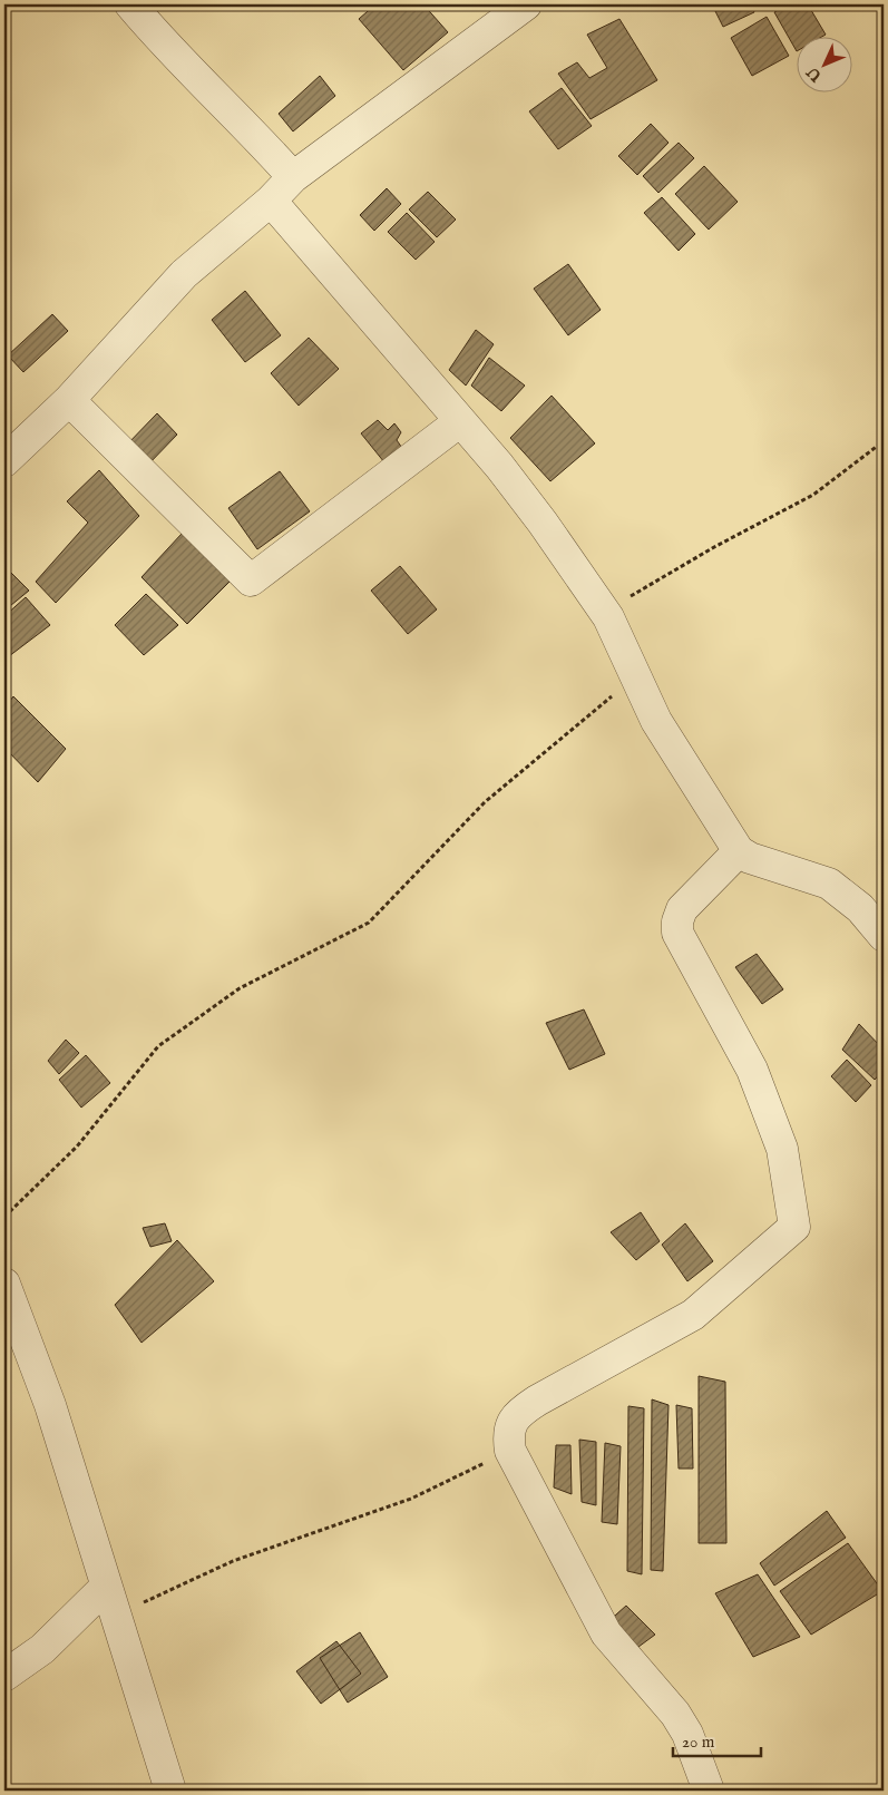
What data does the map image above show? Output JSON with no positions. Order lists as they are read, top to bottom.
{
  "scale_bar": "20 m",
  "north": "bottom left"
}
